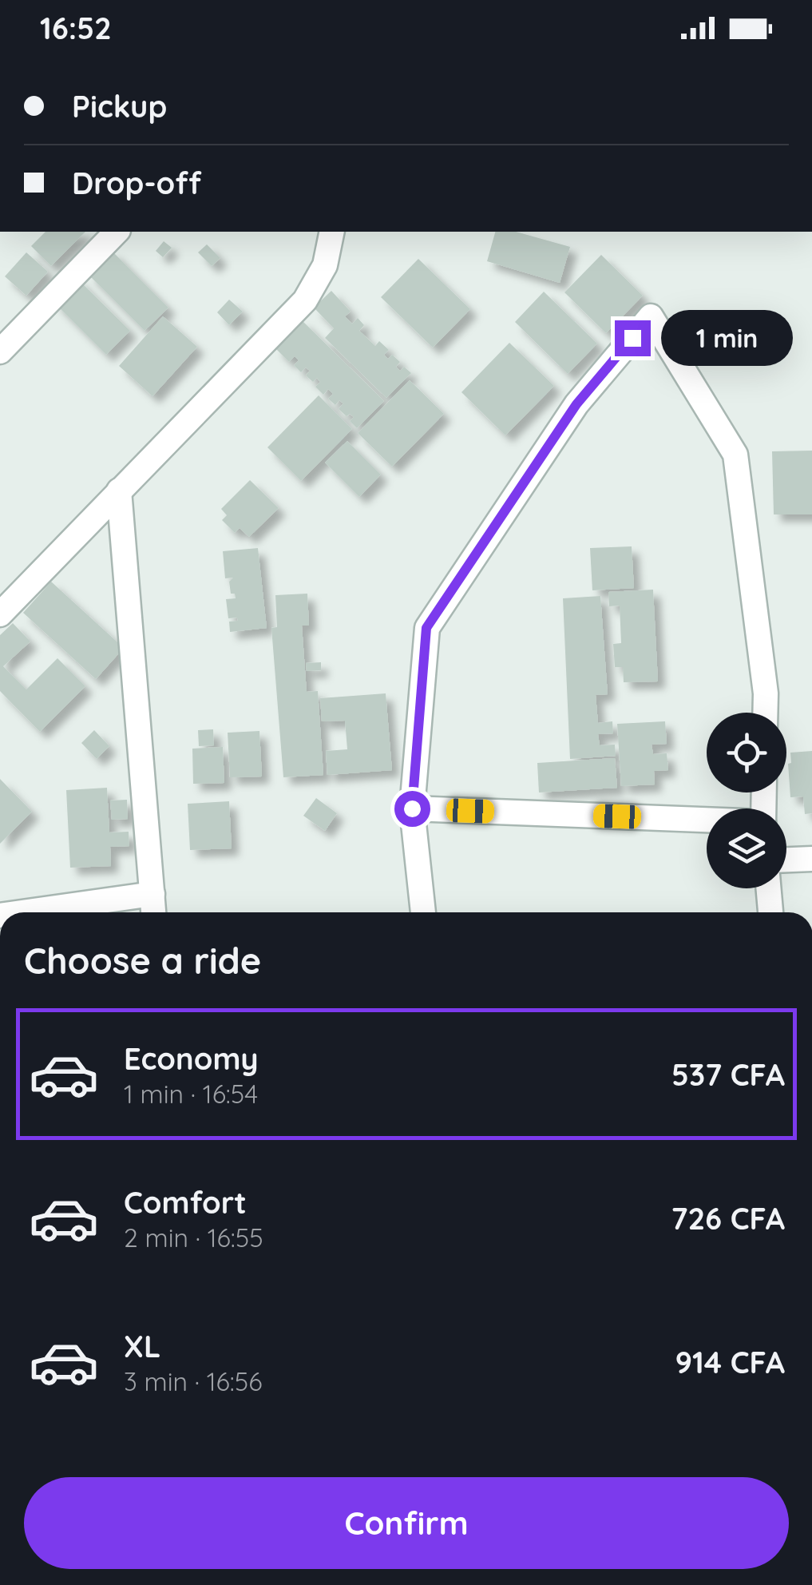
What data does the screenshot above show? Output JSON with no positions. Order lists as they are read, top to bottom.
{
  "page": {
    "status": "16:52",
    "banner": ["Pickup", "Drop-off"],
    "bubble": "1 min",
    "heading": "Choose a ride",
    "list": [
      {
        "name": "Economy",
        "note": "1 min · 16:54",
        "value": "537 CFA"
      },
      {
        "name": "Comfort",
        "note": "2 min · 16:55",
        "value": "726 CFA"
      },
      {
        "name": "XL",
        "note": "3 min · 16:56",
        "value": "914 CFA"
      }
    ],
    "buttons": "Confirm"
  }
}
